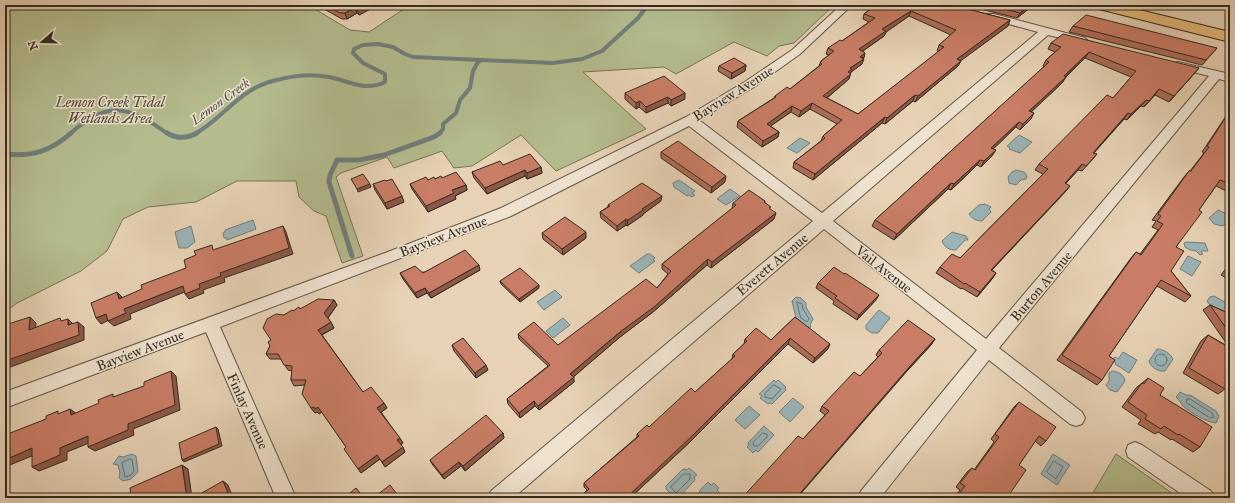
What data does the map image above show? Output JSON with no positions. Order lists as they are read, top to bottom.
{
  "streets": {
    "street": [
      "Bayview Avenue",
      "Everett Avenue",
      "Vail Avenue",
      "Burton Avenue",
      "Finlay Avenue"
    ]
  },
  "crossings": [
    ["Bayview Avenue", "Vail Avenue"],
    ["Bayview Avenue", "Finlay Avenue"],
    ["Everett Avenue", "Vail Avenue"],
    ["Vail Avenue", "Burton Avenue"]
  ],
  "water": ["Lemon Creek"],
  "parks": ["Lemon Creek Tidal Wetlands Area"],
  "north": "left"
}
